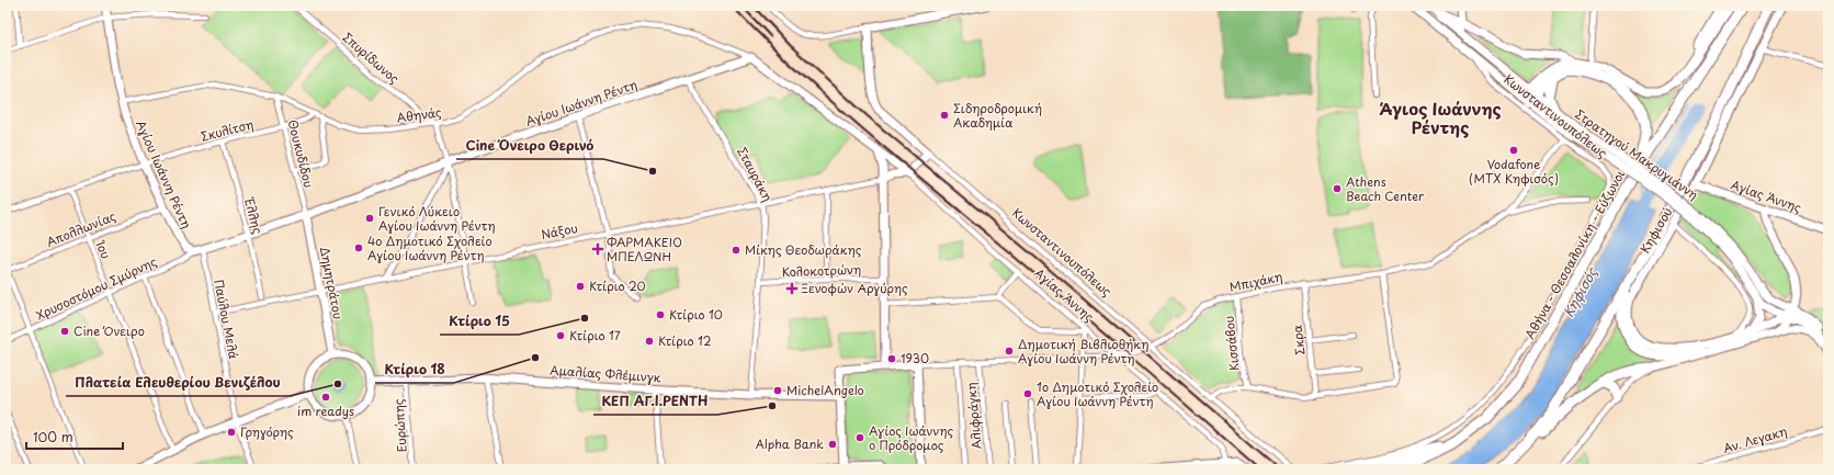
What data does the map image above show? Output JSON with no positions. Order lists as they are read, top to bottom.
{
  "streets": {
    "highway": ["Αθήνα - Θεσσαλονίκη - Εύζωνοι"],
    "street": [
      "Σπυρίδωνος",
      "Αγίου Ιωάννη Ρέντη",
      "Αθηνάς",
      "Κωνσταντινουπόλεως",
      "Σκυλίτση",
      "Θουκυδίδου",
      "Στρατηγού Μακρυγιάννη",
      "Σταυράκη",
      "Αγίας Άννης",
      "Έλλης",
      "Απολλωνίας",
      "Κηφισού",
      "Νάξου",
      "Ίου",
      "Κολοκοτρώνη",
      "Μπιχάκη",
      "Δημητράτου",
      "Χρυσοστόμου Σμύρνης",
      "Παύλου Μελά",
      "Σκρα",
      "Κισσάβου",
      "Αμαλίας Φλέμινγκ",
      "Αλιφράγκη",
      "Ευρώπης",
      "Αν. Λεγακη"
    ]
  },
  "crossings": [
    ["Σπυρίδωνος", "Αθηνάς"],
    ["Αγίου Ιωάννη Ρέντη", "Αθηνάς"],
    ["Αγίου Ιωάννη Ρέντη", "Σκυλίτση"],
    ["Αγίου Ιωάννη Ρέντη", "Θουκυδίδου"],
    ["Αγίου Ιωάννη Ρέντη", "Σταυράκη"],
    ["Αγίου Ιωάννη Ρέντη", "Έλλης"],
    ["Αγίου Ιωάννη Ρέντη", "Απολλωνίας"],
    ["Αγίου Ιωάννη Ρέντη", "Δημητράτου"],
    ["Αγίου Ιωάννη Ρέντη", "Χρυσοστόμου Σμύρνης"],
    ["Αγίου Ιωάννη Ρέντη", "Παύλου Μελά"],
    ["Αθηνάς", "Σκυλίτση"],
    ["Αθηνάς", "Θουκυδίδου"],
    ["Κωνσταντινουπόλεως", "Στρατηγού Μακρυγιάννη"],
    ["Κωνσταντινουπόλεως", "Μπιχάκη"],
    ["Σκυλίτση", "Θουκυδίδου"],
    ["Σκυλίτση", "Έλλης"],
    ["Σκυλίτση", "Ίου"],
    ["Θουκυδίδου", "Δημητράτου"],
    ["Στρατηγού Μακρυγιάννη", "Κηφισού"],
    ["Σταυράκη", "Νάξου"],
    ["Σταυράκη", "Κολοκοτρώνη"],
    ["Σταυράκη", "Αμαλίας Φλέμινγκ"],
    ["Αγίας Άννης", "Κηφισού"],
    ["Αγίας Άννης", "Νάξου"],
    ["Αγίας Άννης", "Μπιχάκη"],
    ["Απολλωνίας", "Ίου"],
    ["Νάξου", "Δημητράτου"],
    ["Νάξου", "Παύλου Μελά"],
    ["Ίου", "Χρυσοστόμου Σμύρνης"],
    ["Μπιχάκη", "Σκρα"],
    ["Μπιχάκη", "Κισσάβου"],
    ["Μπιχάκη", "Αλιφράγκη"],
    ["Δημητράτου", "Αμαλίας Φλέμινγκ"],
    ["Αμαλίας Φλέμινγκ", "Ευρώπης"]
  ],
  "districts": ["Άγιος Ιωάννης Ρέντης"],
  "water": ["Κηφισός"],
  "places": {
    "other": [
      "Σιδηροδρομική Ακαδημία",
      "Vodafone (MTX Κηφισός)",
      "Cine Όνειρο Θερινό",
      "Athens Beach Center",
      "Γενικό Λύκειο Αγίου Ιωάννη Ρέντη",
      "4ο Δημοτικό Σχολείο Αγίου Ιωάννη Ρέντη",
      "Μίκης Θεοδωράκης",
      "Κτίριο 20",
      "Κτίριο 10",
      "Κτίριο 15",
      "Cine Όνειρο",
      "Κτίριο 17",
      "Κτίριο 12",
      "Δημοτική Βιβλιοθήκη Αγίου Ιωάννη Ρέντη",
      "Κτίριο 18",
      "1930",
      "Πλατεία Ελευθερίου Βενιζέλου",
      "MichelAngelo",
      "1ο Δημοτικό Σχολείο Αγίου Ιωάννη Ρέντη",
      "im readys",
      "ΚΕΠ ΑΓ.Ι.ΡΕΝΤΗ",
      "Γρηγόρης",
      "Αγίος Ιωάννης ο Πρόδρομος",
      "Alpha Bank"
    ],
    "health": ["ΦΑΡΜΑΚΕΙΟ ΜΠΕΛΩΝΗ", "Ξενοφών Αργύρης"]
  },
  "scale_bar": "100 m"
}
